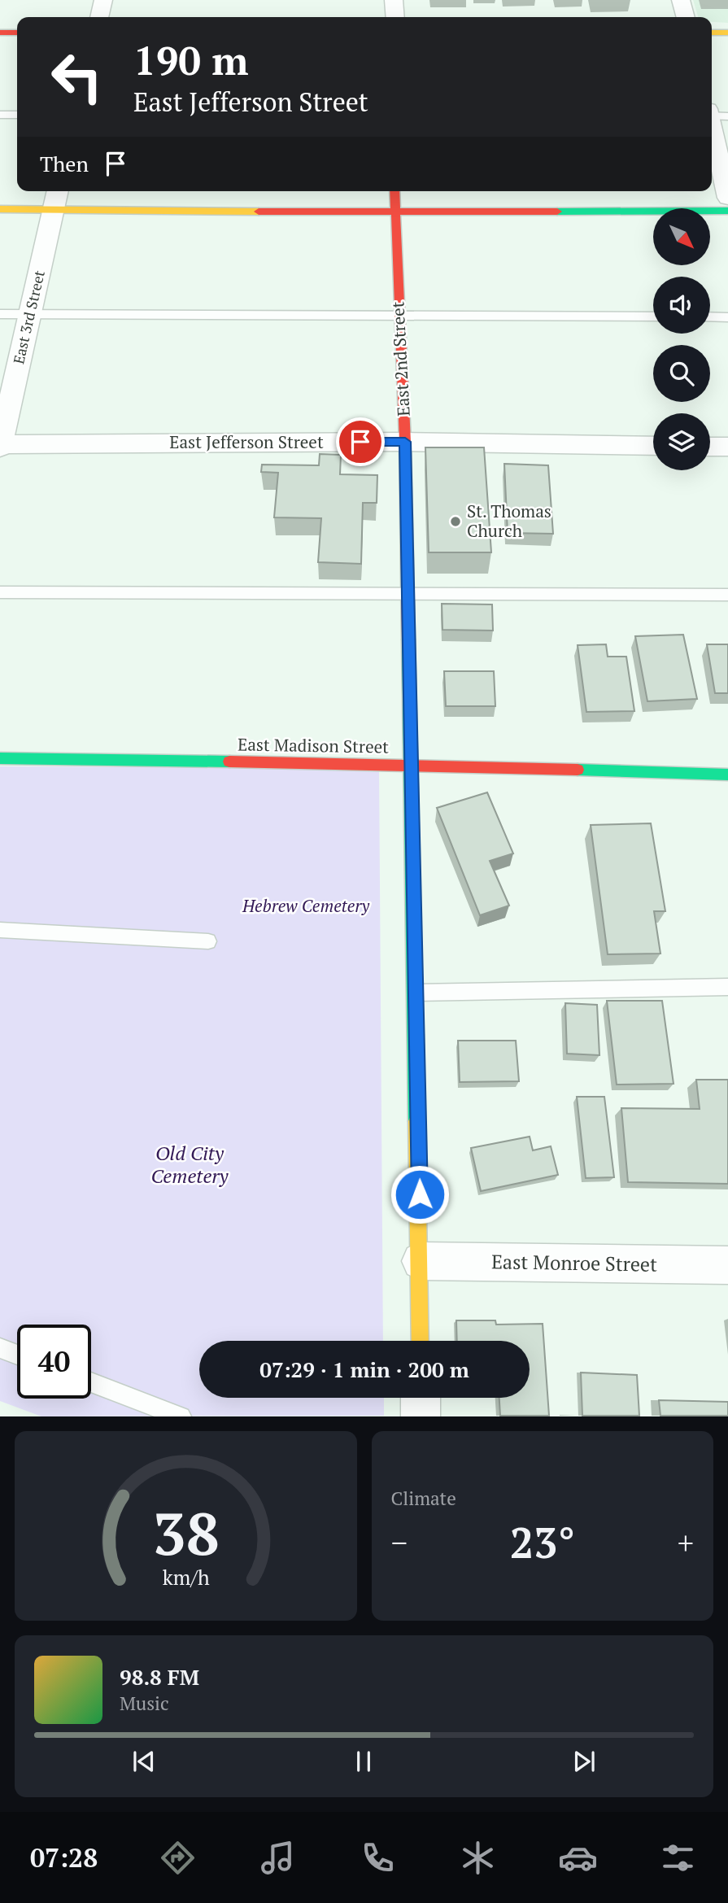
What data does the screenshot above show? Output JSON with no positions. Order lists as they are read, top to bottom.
{
  "streets": {
    "street": [
      "East 3rd Street",
      "East 2nd Street",
      "East Jefferson Street",
      "East Madison Street",
      "East Monroe Street"
    ]
  },
  "crossings": [
    ["East 3rd Street", "East Jefferson Street"],
    ["East 2nd Street", "East Jefferson Street"],
    ["East 2nd Street", "East Madison Street"],
    ["East 2nd Street", "East Monroe Street"]
  ],
  "parks": ["Hebrew Cemetery", "Old City Cemetery"],
  "places": ["St. Thomas Church"],
  "north": "bottom right",
  "page": {
    "turn": ["190 m", "East Jefferson Street"],
    "then": "Then",
    "limit": "40",
    "trip": "07:29 · 1 min · 200 m",
    "tile": "Climate",
    "heat": ["−", "23°", "+"],
    "song": ["98.8 FM", "Music"],
    "tabs": "07:28",
    "gauge": ["38", "km/h"]
  }
}
